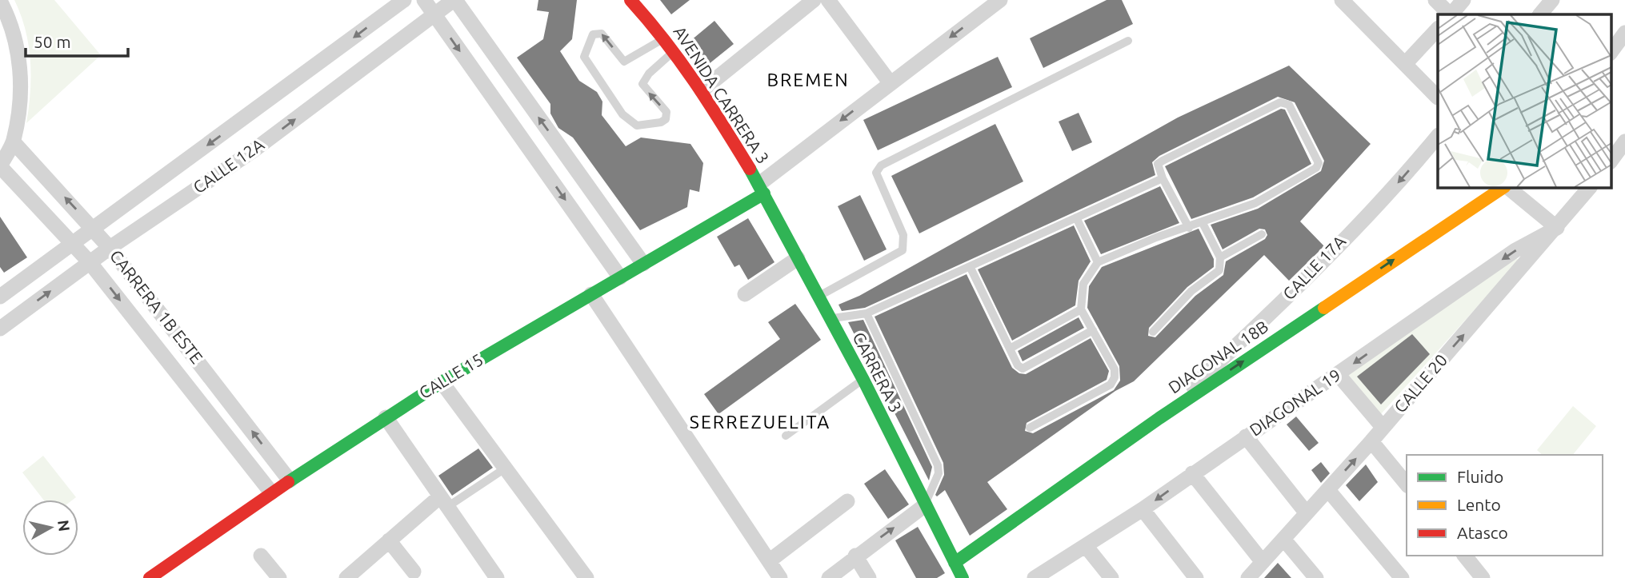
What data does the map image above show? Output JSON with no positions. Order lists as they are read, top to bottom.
{
  "streets": {
    "street": [
      "AVENIDA CARRERA 3",
      "CALLE 12A",
      "CALLE 17A",
      "CARRERA 1B ESTE",
      "DIAGONAL 18B",
      "CARRERA 3",
      "CALLE 15",
      "CALLE 20",
      "DIAGONAL 19"
    ]
  },
  "crossings": [
    ["AVENIDA CARRERA 3", "CARRERA 3"],
    ["AVENIDA CARRERA 3", "CALLE 15"],
    ["CALLE 12A", "CARRERA 1B ESTE"],
    ["CALLE 17A", "DIAGONAL 18B"],
    ["CARRERA 1B ESTE", "CALLE 15"],
    ["DIAGONAL 18B", "CARRERA 3"],
    ["CARRERA 3", "CALLE 15"],
    ["CALLE 20", "DIAGONAL 19"]
  ],
  "one_way": [
    "CALLE 17A",
    "DIAGONAL 18B",
    "CALLE 20",
    "DIAGONAL 19"
  ],
  "districts": ["BREMEN", "SERREZUELITA"],
  "legend": ["Fluido", "Lento", "Atasco"],
  "scale_bar": "50 m",
  "north": "right"
}
